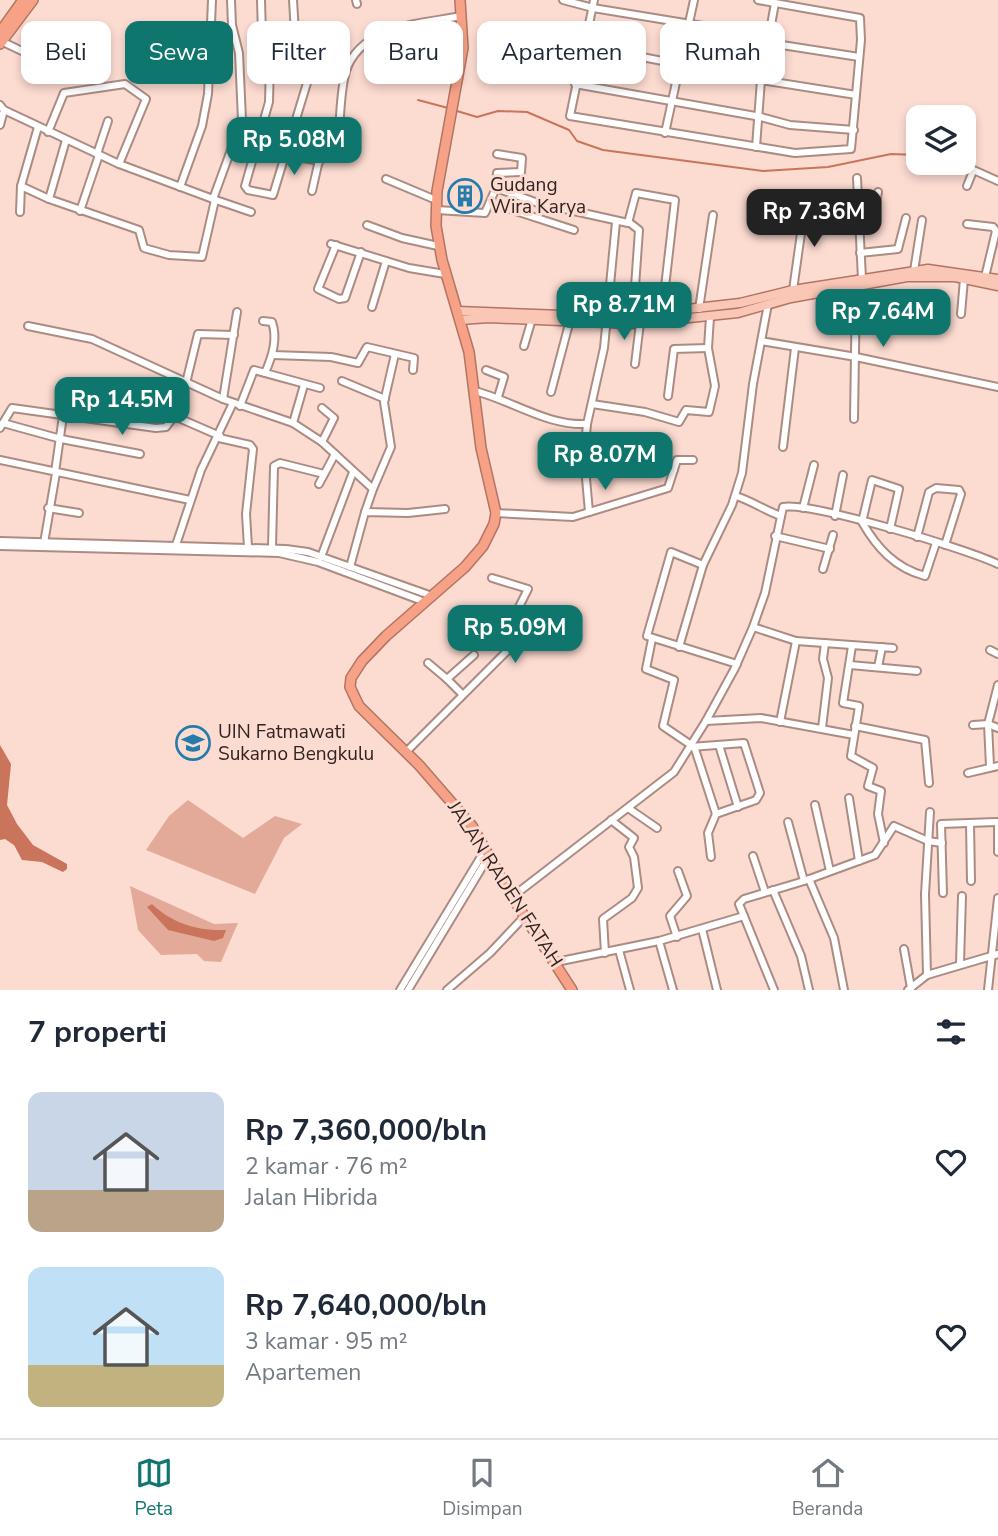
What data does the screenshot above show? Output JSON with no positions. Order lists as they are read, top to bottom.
{
  "streets": {
    "highway": ["JALAN RADEN FATAH"]
  },
  "places": {
    "building": ["Gudang Wira Karya"],
    "school or university": ["UIN Fatmawati Sukarno Bengkulu"]
  },
  "page": {
    "chip": [
      "Beli",
      "Sewa",
      "Filter",
      "Baru",
      "Apartemen",
      "Rumah"
    ],
    "price": [
      "Rp 5.08M",
      "Rp 7.36M",
      "Rp 8.71M",
      "Rp 7.64M",
      "Rp 14.5M",
      "Rp 8.07M",
      "Rp 5.09M"
    ],
    "heading": "7 properti",
    "list": [
      {
        "name": "Rp 7,360,000/bln",
        "note": "2 kamar · 76 m² · Jalan Hibrida"
      },
      {
        "name": "Rp 7,640,000/bln",
        "note": "3 kamar · 95 m² · Apartemen"
      }
    ],
    "tabs": ["Peta", "Disimpan", "Beranda"]
  }
}
